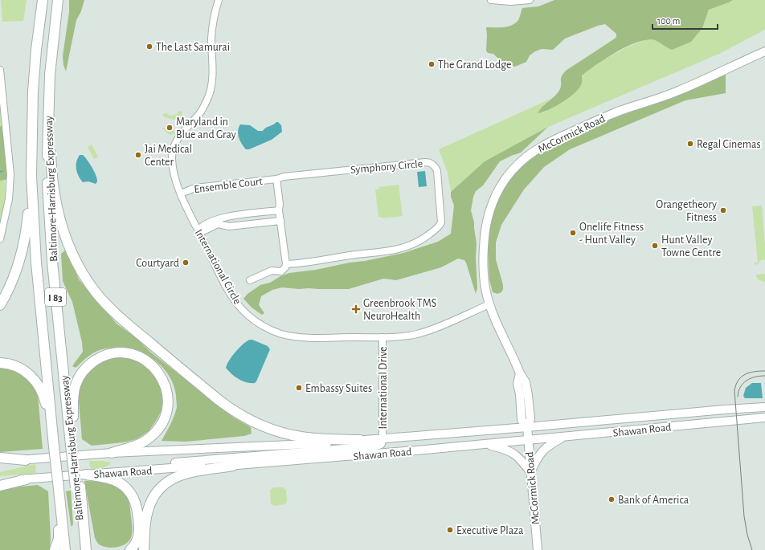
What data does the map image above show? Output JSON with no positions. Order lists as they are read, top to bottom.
{
  "streets": {
    "highway": ["Baltimore-Harrisburg Expressway", "I 83"],
    "main road": ["McCormick Road", "Shawan Road"],
    "street": [
      "Symphony Circle",
      "Ensemble Court",
      "International Circle",
      "International Drive"
    ]
  },
  "crossings": [
    ["McCormick Road", "International Circle"],
    ["McCormick Road", "Shawan Road"],
    ["Symphony Circle", "Ensemble Court"],
    ["Ensemble Court", "International Circle"],
    ["International Circle", "International Drive"],
    ["International Drive", "Shawan Road"]
  ],
  "places": {
    "other": [
      "The Last Samurai",
      "The Grand Lodge",
      "Maryland in Blue and Gray",
      "Regal Cinemas",
      "Jai Medical Center",
      "Orangetheory Fitness",
      "Onelife Fitness - Hunt Valley",
      "Hunt Valley Towne Centre",
      "Courtyard",
      "Embassy Suites",
      "Bank of America",
      "Executive Plaza"
    ],
    "health": ["Greenbrook TMS NeuroHealth"]
  },
  "scale_bar": "100 m"
}
